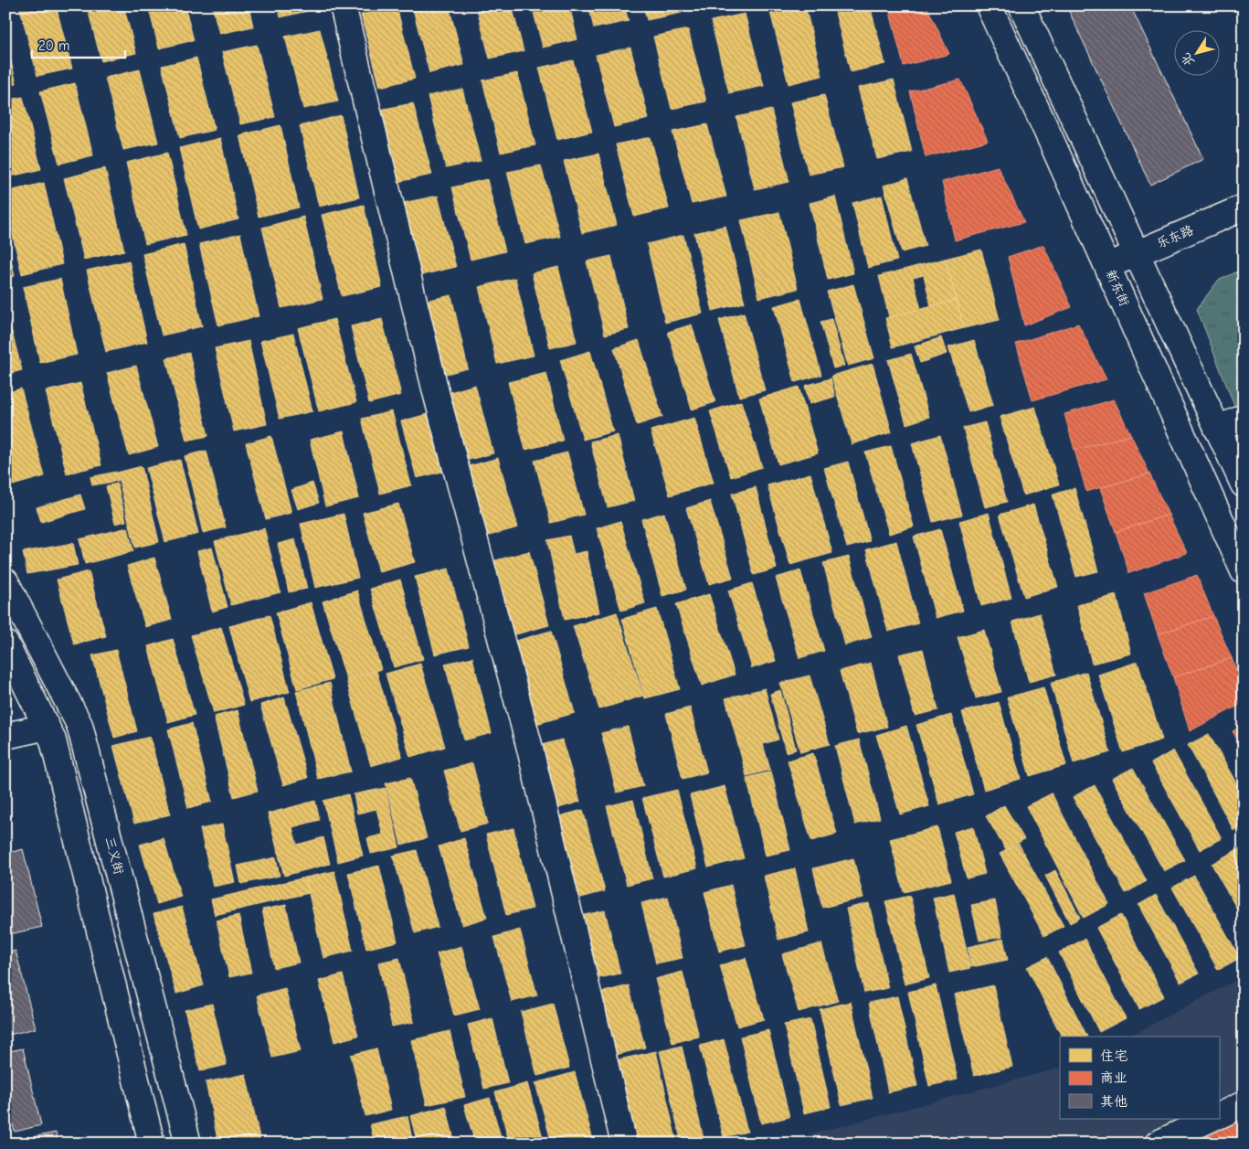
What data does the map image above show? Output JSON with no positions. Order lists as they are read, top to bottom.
{
  "streets": {
    "main road": ["乐东路", "新东街", "三义街"]
  },
  "crossings": [
    ["乐东路", "新东街"]
  ],
  "legend": ["住宅", "商业", "其他"],
  "scale_bar": "20 m",
  "north": "bottom left"
}
